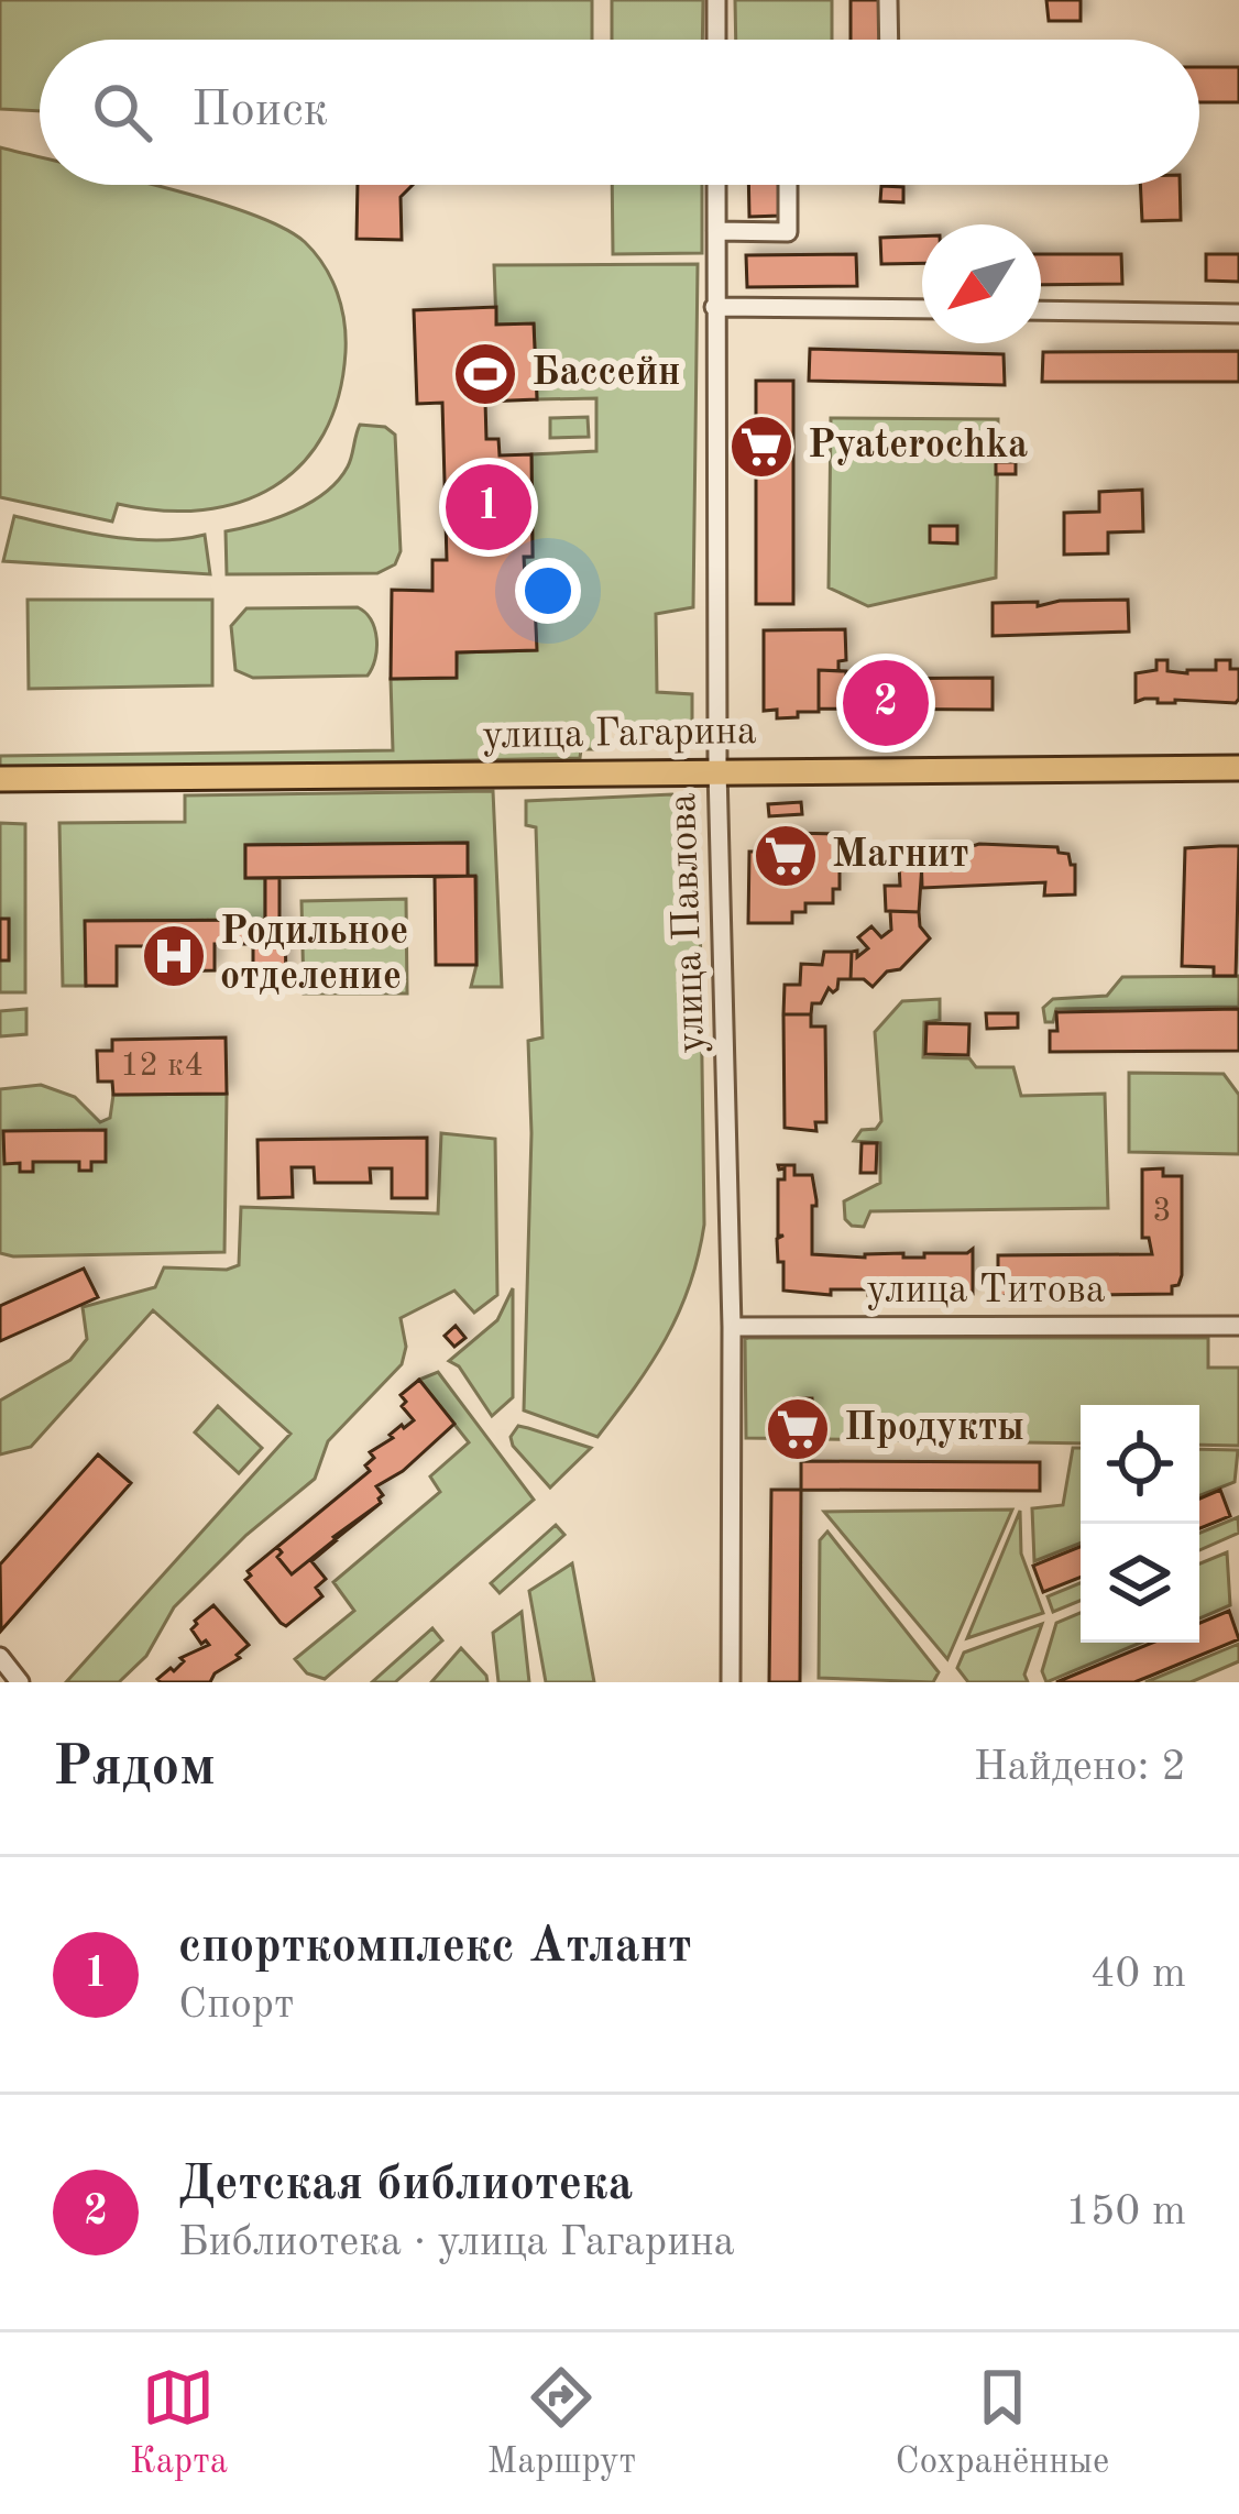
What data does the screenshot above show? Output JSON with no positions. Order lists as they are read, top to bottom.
{
  "streets": {
    "main road": ["улица Гагарина"],
    "street": ["улица Павлова", "улица Титова"]
  },
  "crossings": [
    ["улица Гагарина", "улица Павлова"],
    ["улица Павлова", "улица Титова"]
  ],
  "places": {
    "sports": ["Бассейн"],
    "supermarket": ["Pyaterochka", "Магнит", "Продукты"],
    "hospital": ["Родильное отделение"]
  },
  "house_numbers": ["12 к4", "3"],
  "north": "bottom left",
  "page": {
    "search": "Поиск",
    "pins": ["1", "2"],
    "heading": ["Рядом", "Найдено: 2"],
    "list": [
      {
        "mark": "1",
        "name": "спорткомплекс Атлант",
        "note": "Спорт",
        "value": "40 m"
      },
      {
        "mark": "2",
        "name": "Детская библиотека",
        "note": "Библиотека · улица Гагарина",
        "value": "150 m"
      }
    ],
    "nav": ["Карта", "Маршрут", "Сохранённые"]
  }
}
